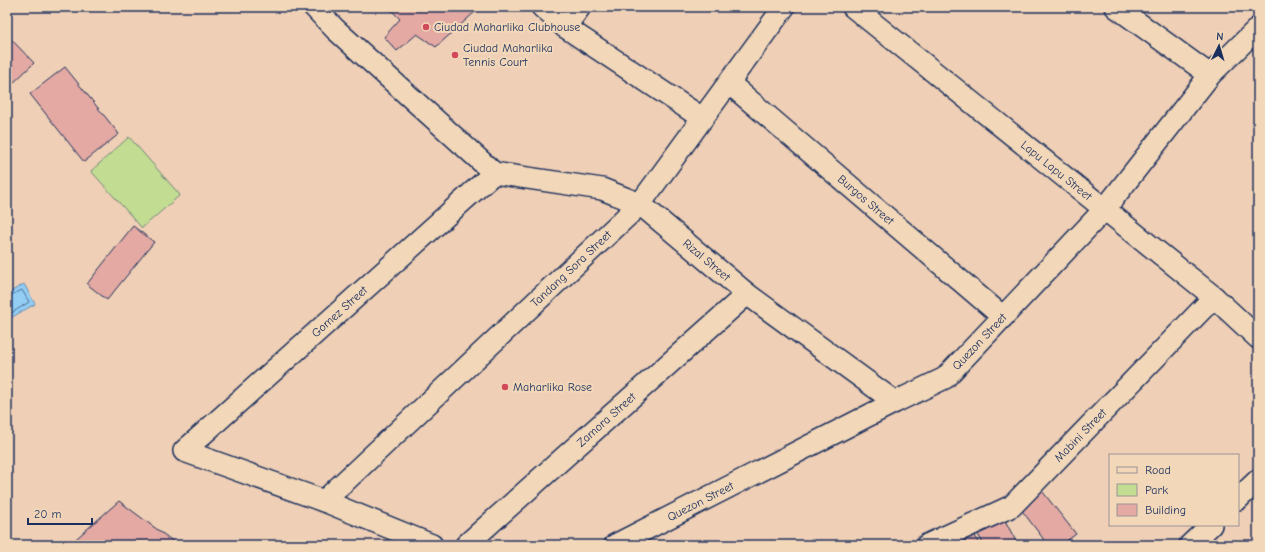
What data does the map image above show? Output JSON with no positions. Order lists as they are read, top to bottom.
{
  "streets": {
    "street": [
      "Lapu Lapu Street",
      "Burgos Street",
      "Rizal Street",
      "Tandang Sora Street",
      "Gomez Street",
      "Quezon Street",
      "Zamora Street",
      "Mabini Street"
    ]
  },
  "crossings": [
    ["Lapu Lapu Street", "Quezon Street"],
    ["Lapu Lapu Street", "Mabini Street"],
    ["Burgos Street", "Tandang Sora Street"],
    ["Burgos Street", "Quezon Street"],
    ["Rizal Street", "Tandang Sora Street"],
    ["Rizal Street", "Gomez Street"],
    ["Rizal Street", "Quezon Street"],
    ["Rizal Street", "Zamora Street"],
    ["Tandang Sora Street", "Gomez Street"]
  ],
  "places": ["Ciudad Maharlika Clubhouse", "Ciudad Maharlika Tennis Court", "Maharlika Rose"],
  "legend": ["Road", "Park", "Building"],
  "scale_bar": "20 m",
  "north": "top"
}
